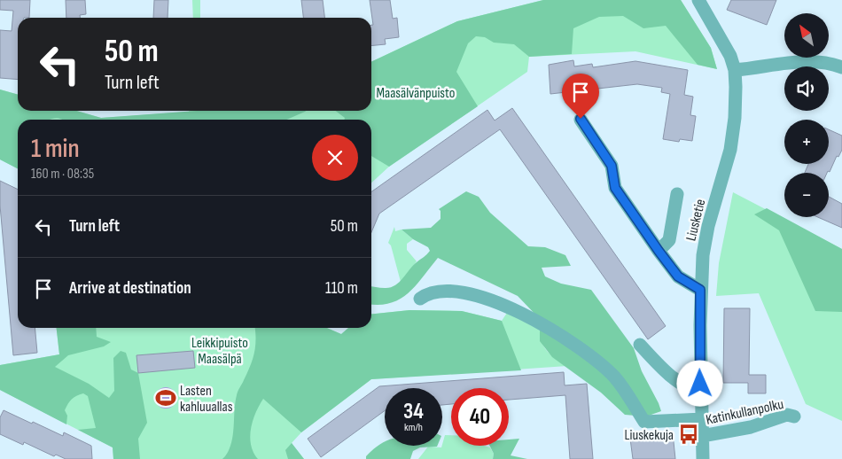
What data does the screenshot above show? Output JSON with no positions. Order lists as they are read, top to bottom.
{
  "streets": {
    "street": ["Liusketie", "Katinkullanpolku"]
  },
  "crossings": [
    ["Liusketie", "Katinkullanpolku"]
  ],
  "parks": ["Maasälvänpuisto", "Leikkipuisto Maasälpä"],
  "places": {
    "sports": ["Lasten kahluuallas"],
    "bus stop": ["Liuskekuja"]
  },
  "north": "top left",
  "page": {
    "map_buttons": ["+", "−"],
    "turn": ["50 m", "Turn left"],
    "heading": ["1 min", "160 m · 08:35"],
    "list": [
      {
        "name": "Turn left",
        "value": "50 m"
      },
      {
        "name": "Arrive at destination",
        "value": "110 m"
      }
    ],
    "speed": "34 km/h",
    "limit": "40"
  }
}
